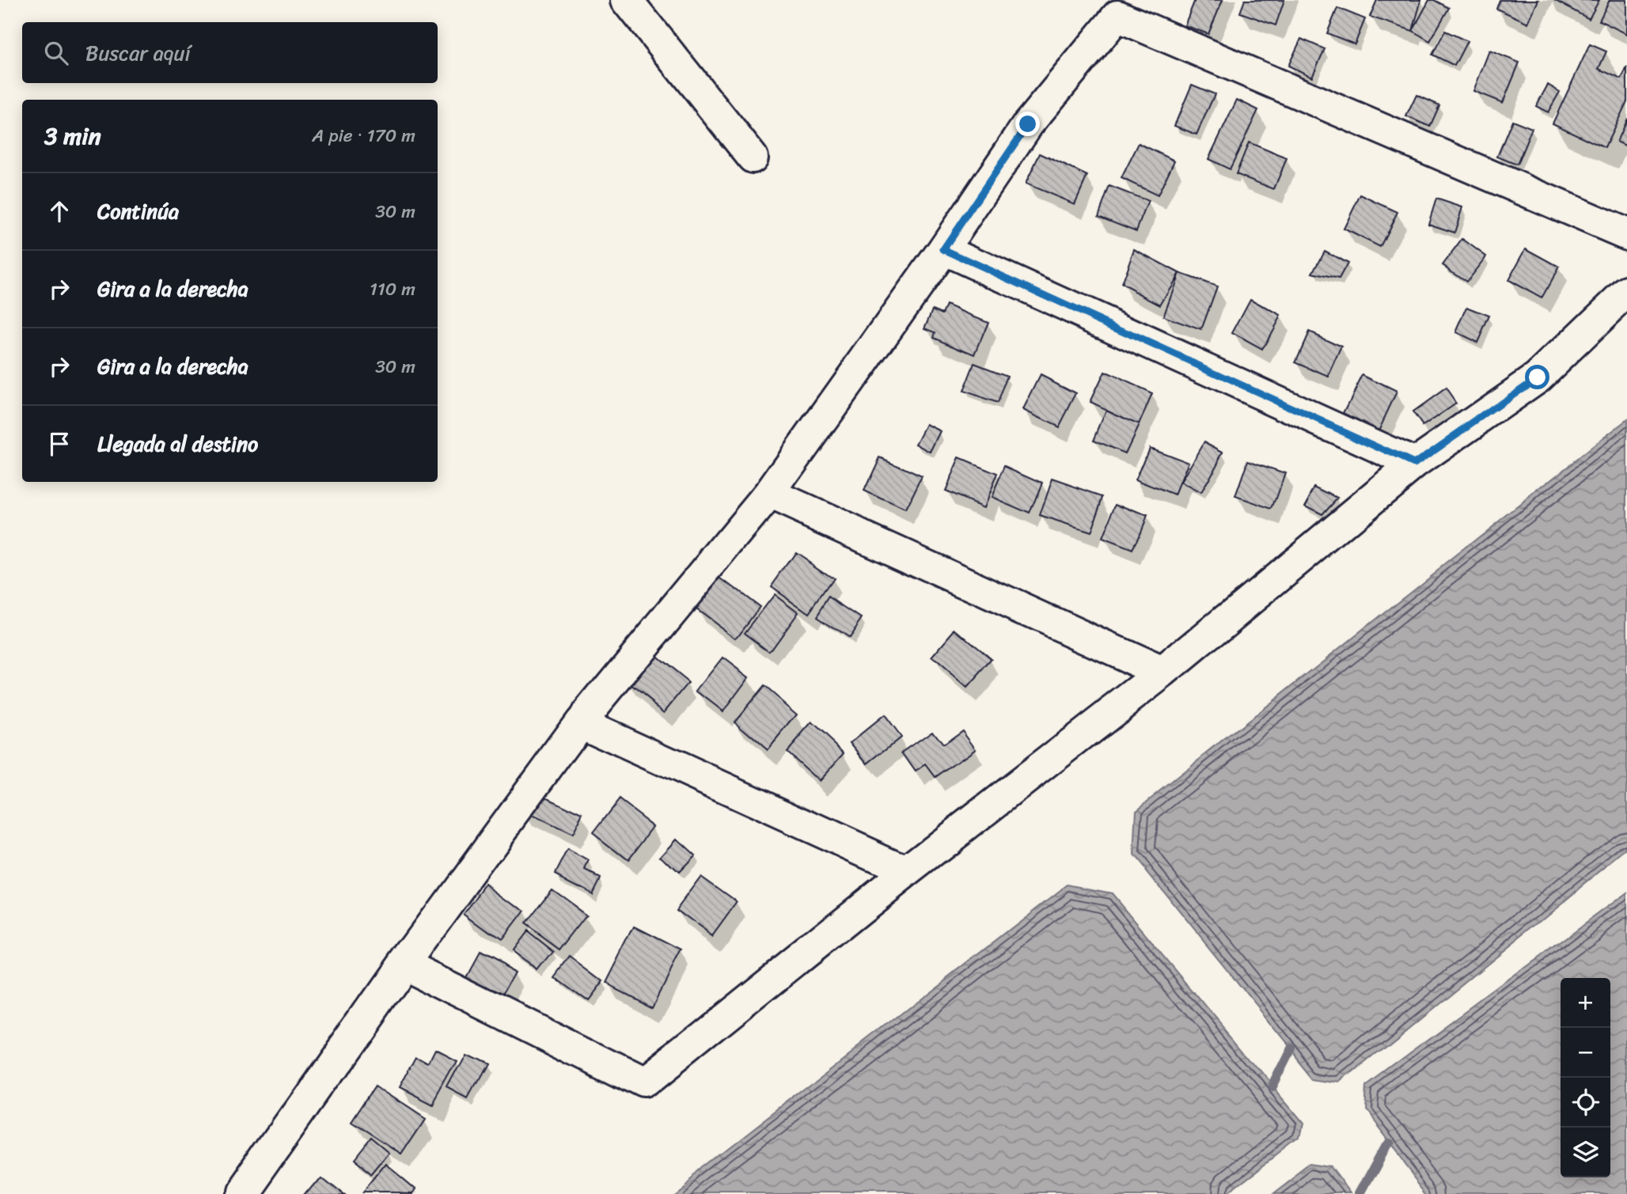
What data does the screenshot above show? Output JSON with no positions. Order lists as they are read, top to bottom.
{
  "page": {
    "search": "Buscar aquí",
    "heading": ["3 min", "A pie · 170 m"],
    "list": [
      ["Continúa", "30 m"],
      ["Gira a la derecha", "110 m"],
      ["Gira a la derecha", "30 m"],
      "Llegada al destino"
    ],
    "map_buttons": ["+", "−"]
  }
}
